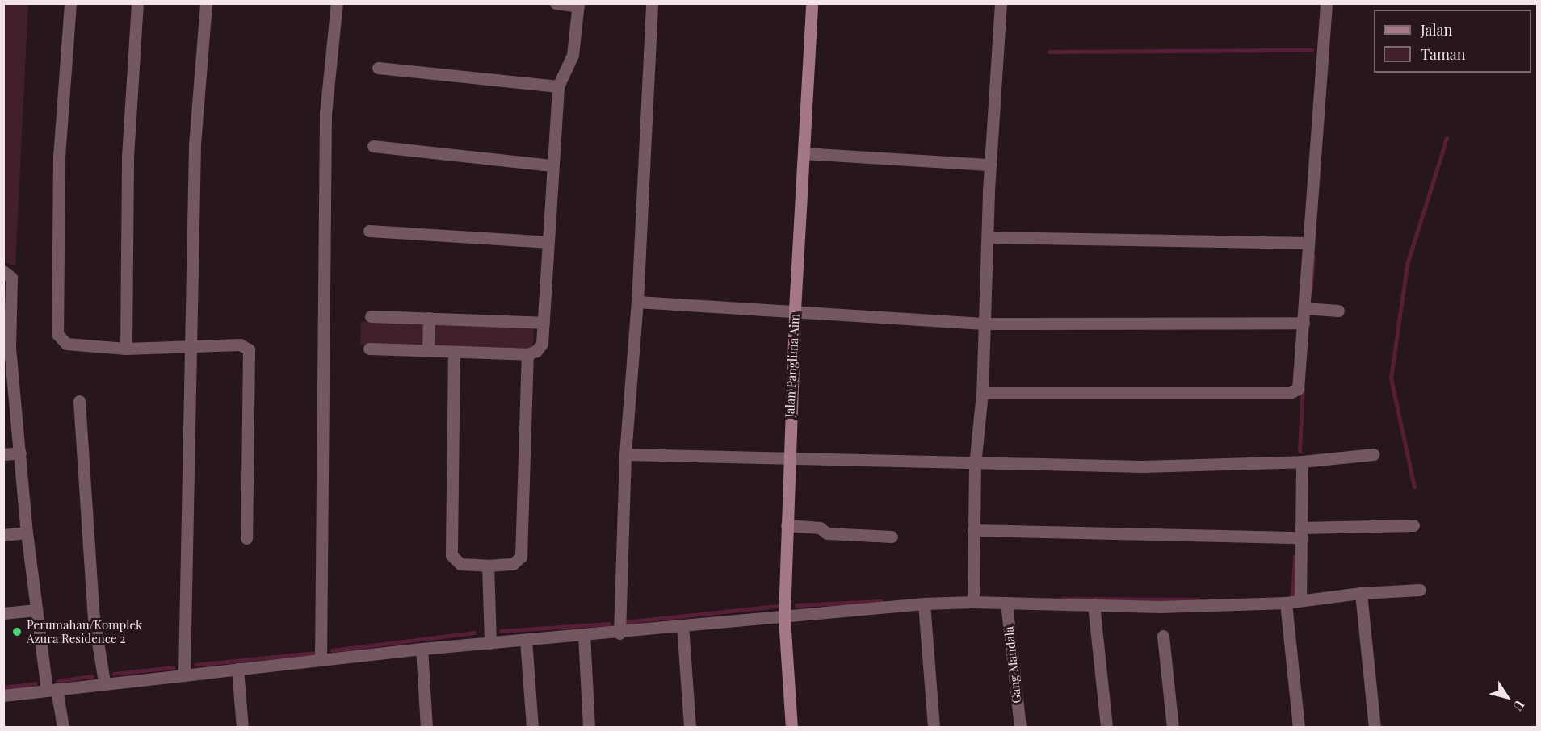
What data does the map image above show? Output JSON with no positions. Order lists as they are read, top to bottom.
{
  "streets": {
    "street": ["Jalan Panglima Aim", "Gang Mandala"]
  },
  "places": ["Perumahan/Komplek Azura Residence 2"],
  "legend": ["Jalan", "Taman"],
  "north": "bottom right"
}
